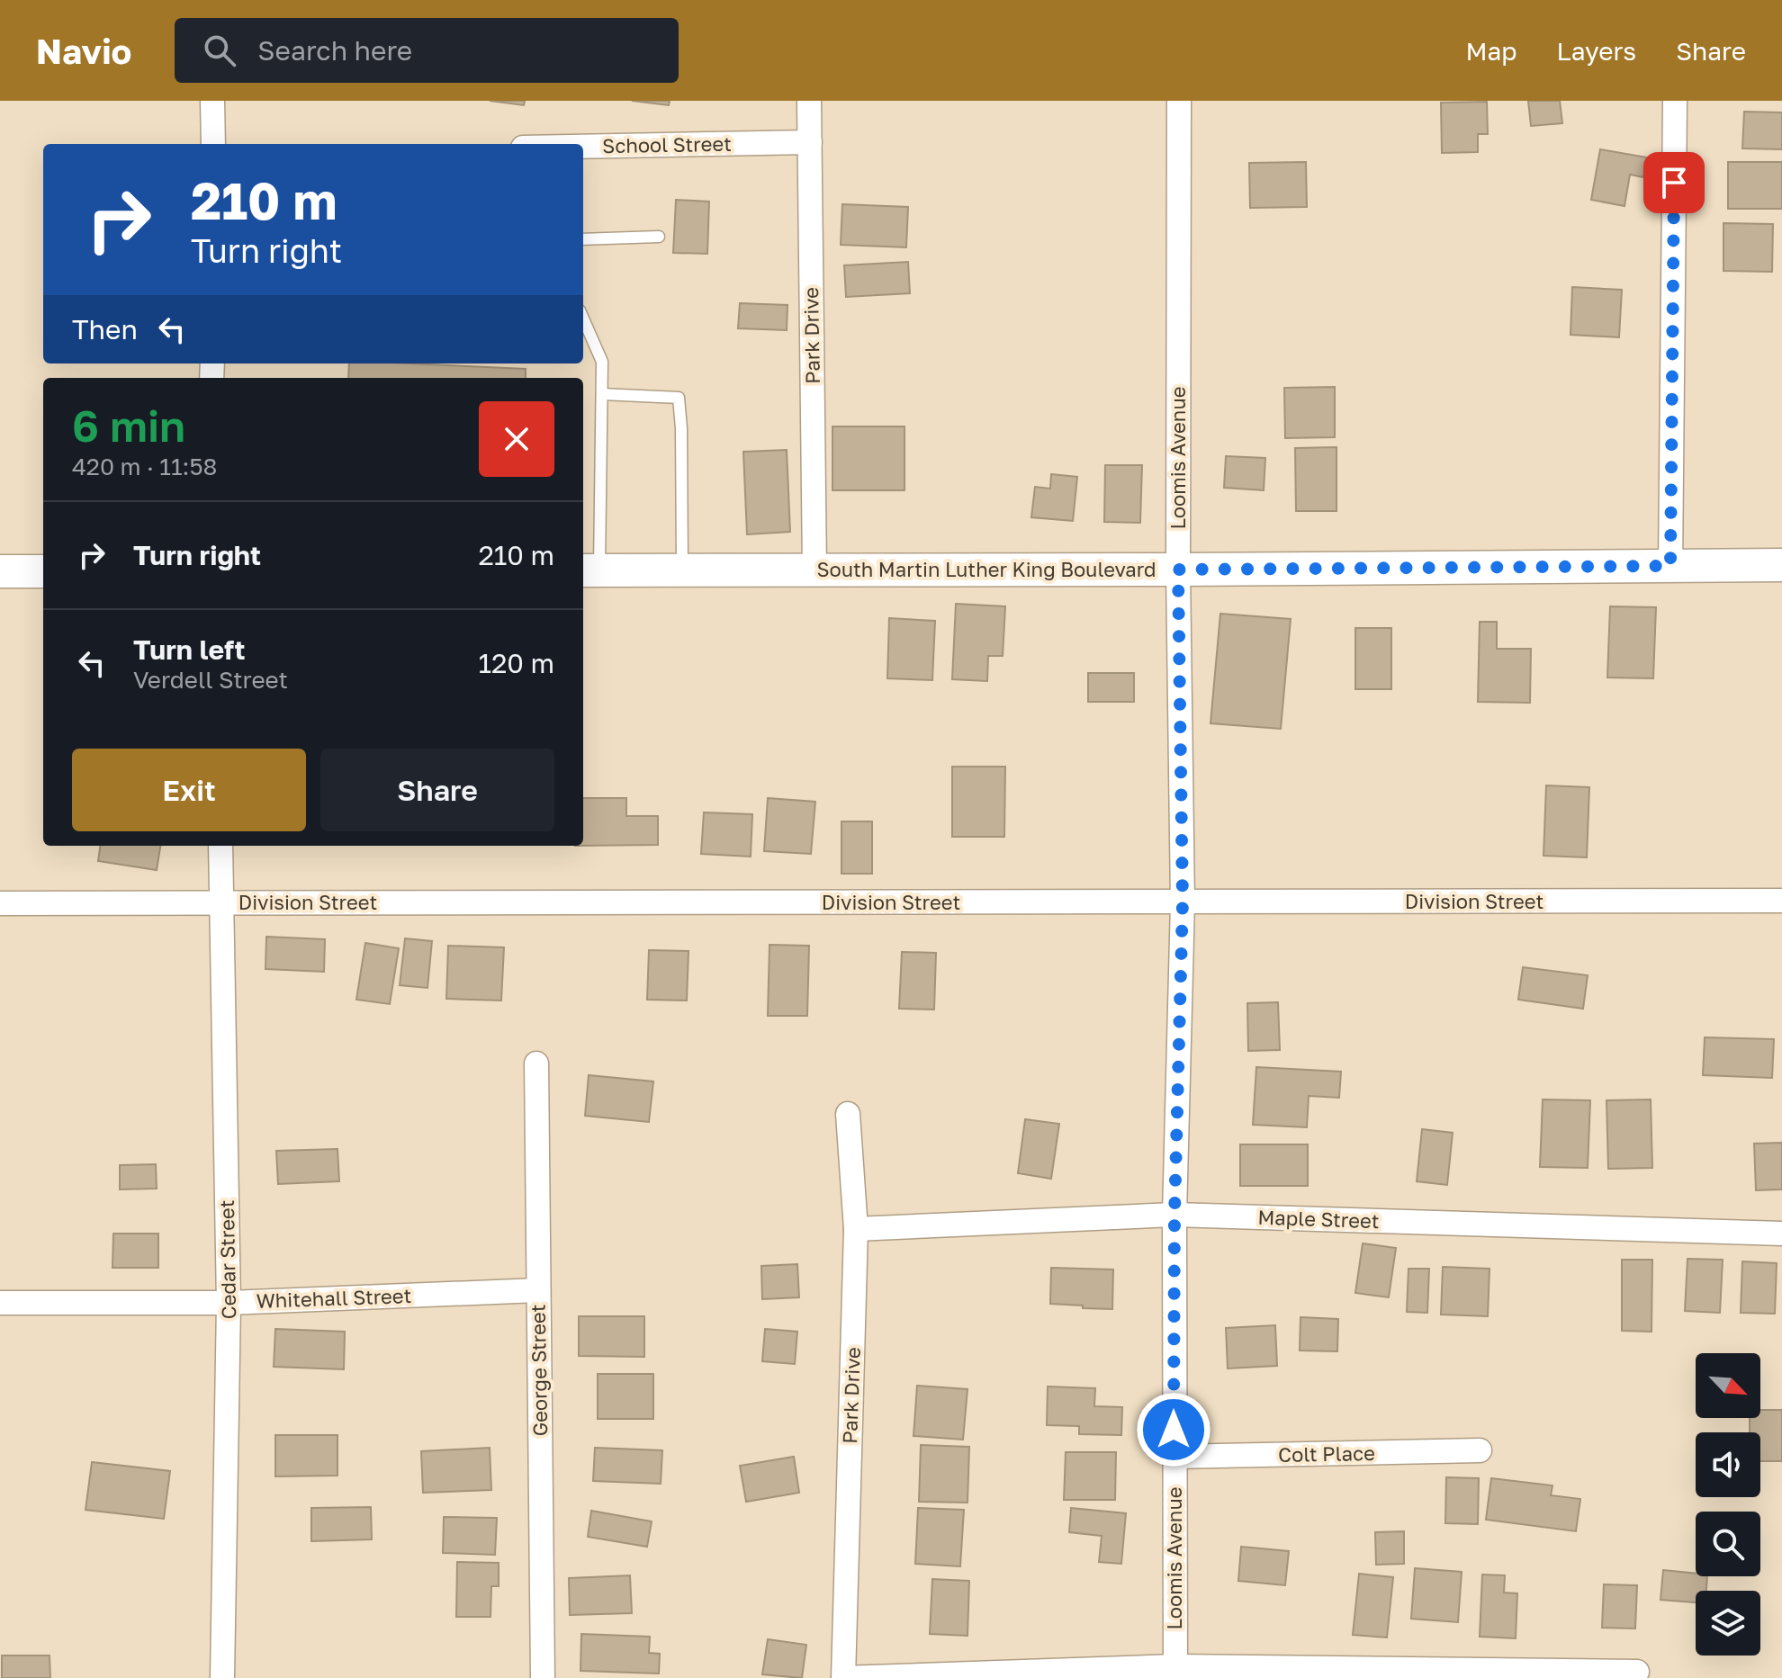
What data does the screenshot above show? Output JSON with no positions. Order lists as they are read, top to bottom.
{
  "streets": {
    "street": [
      "School Street",
      "Park Drive",
      "Loomis Avenue",
      "South Martin Luther King Boulevard",
      "Division Street",
      "Maple Street",
      "Cedar Street",
      "Whitehall Street",
      "George Street",
      "Colt Place"
    ]
  },
  "crossings": [
    ["School Street", "Park Drive"],
    ["Park Drive", "South Martin Luther King Boulevard"],
    ["Park Drive", "Maple Street"],
    ["Loomis Avenue", "South Martin Luther King Boulevard"],
    ["Loomis Avenue", "Division Street"],
    ["Loomis Avenue", "Maple Street"],
    ["Loomis Avenue", "Colt Place"],
    ["Division Street", "Cedar Street"],
    ["Cedar Street", "Whitehall Street"],
    ["Whitehall Street", "George Street"]
  ],
  "north": "bottom right",
  "page": {
    "header": "Navio",
    "search": "Search here",
    "nav": ["Map", "Layers", "Share"],
    "turn": ["210 m", "Turn right"],
    "then": "Then",
    "heading": ["6 min", "420 m · 11:58"],
    "list": [
      {
        "name": "Turn right",
        "value": "210 m"
      },
      {
        "name": "Turn left",
        "note": "Verdell Street",
        "value": "120 m"
      }
    ],
    "buttons": ["Exit", "Share"]
  }
}
